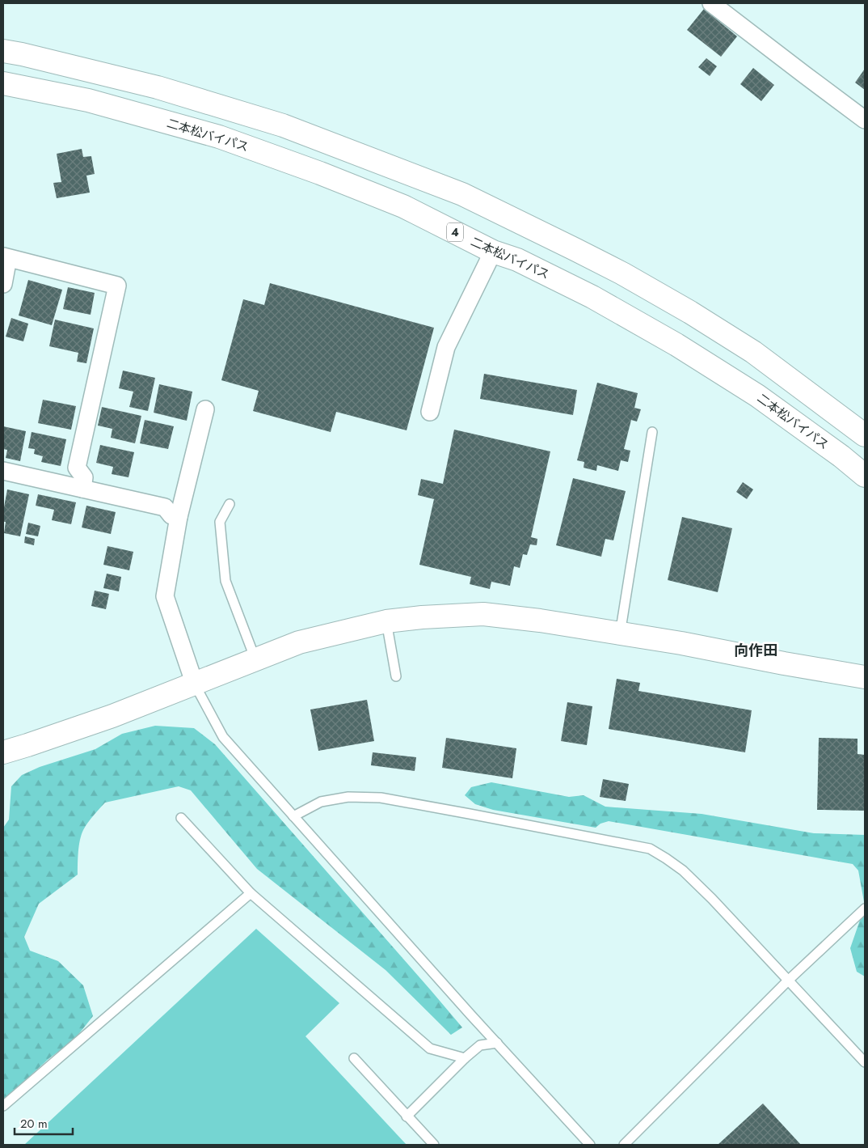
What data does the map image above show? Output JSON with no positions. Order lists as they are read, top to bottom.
{
  "streets": {
    "main road": ["二本松バイパス", "4"]
  },
  "districts": ["向作田"],
  "scale_bar": "20 m"
}
